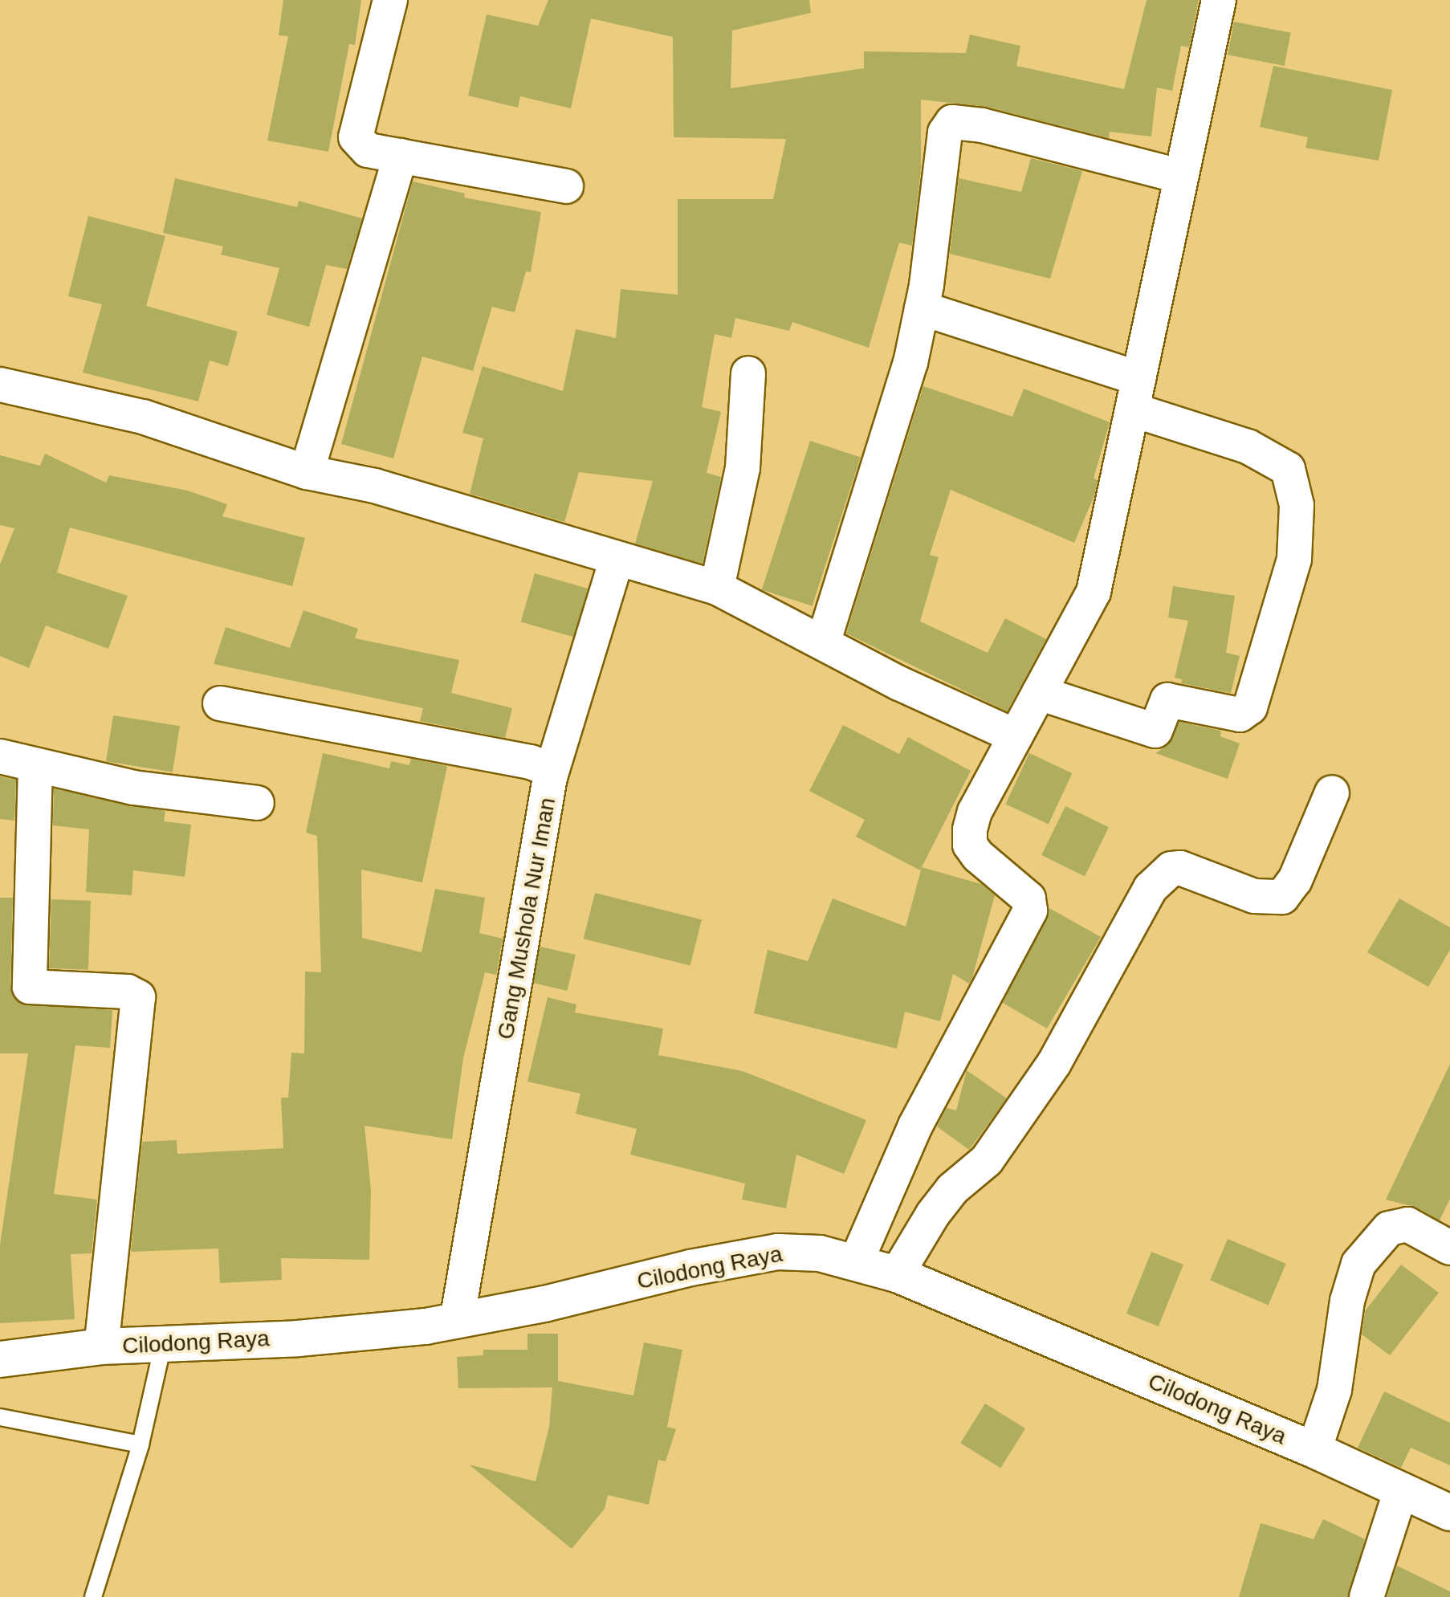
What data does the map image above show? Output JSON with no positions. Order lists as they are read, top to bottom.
{
  "streets": {
    "street": ["Gang Mushola Nur Iman", "Cilodong Raya"]
  },
  "crossings": [
    ["Gang Mushola Nur Iman", "Cilodong Raya"]
  ]
}
